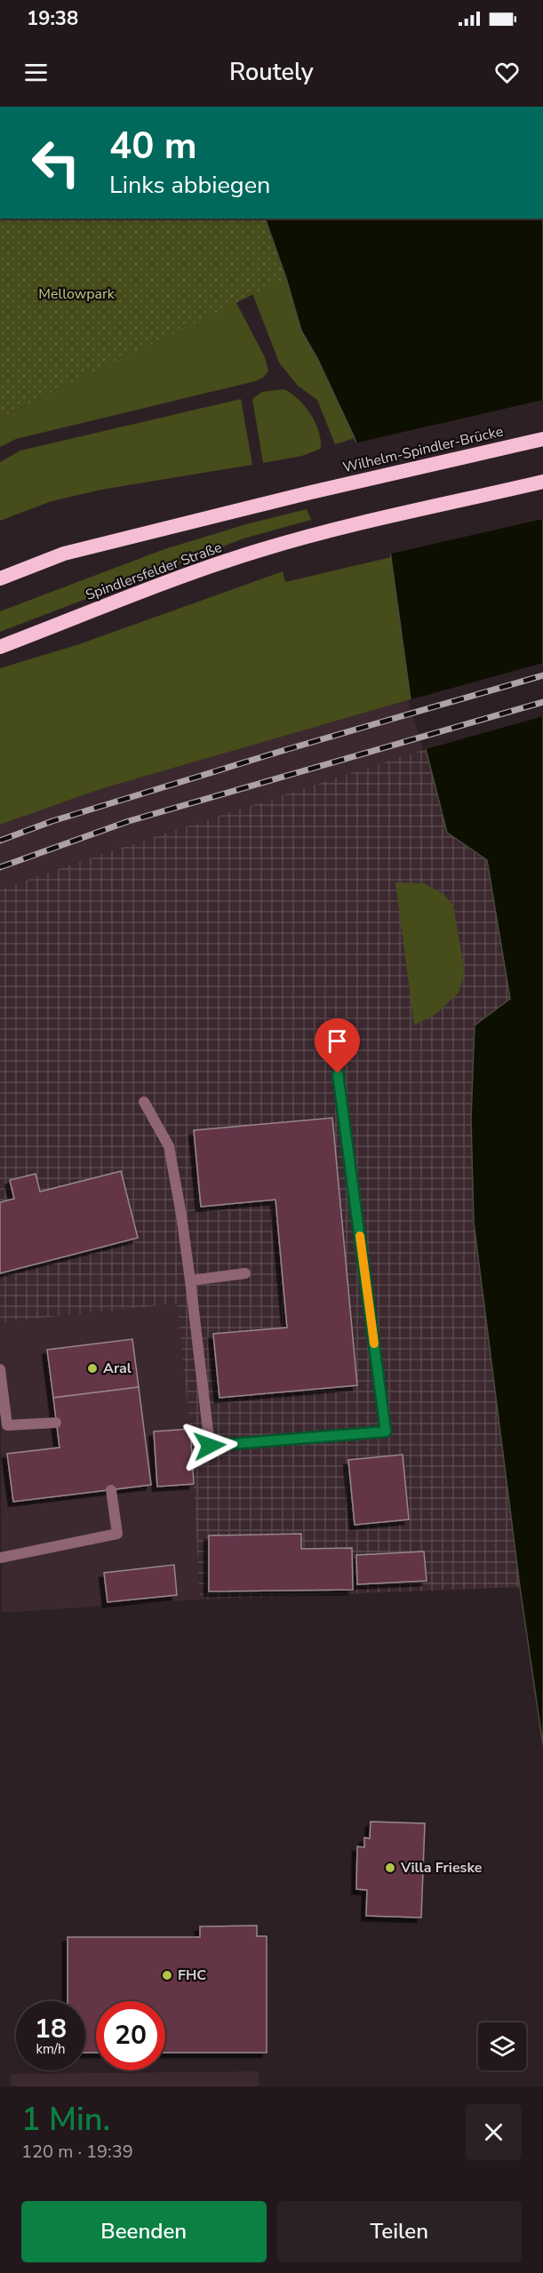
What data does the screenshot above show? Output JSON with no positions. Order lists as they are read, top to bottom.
{
  "streets": {
    "highway": ["Wilhelm-Spindler-Brücke", "Spindlersfelder Straße"]
  },
  "parks": ["Mellowpark"],
  "places": ["Aral", "Villa Frieske", "FHC"],
  "page": {
    "status": "19:38",
    "header": "Routely",
    "turn": ["40 m", "Links abbiegen"],
    "speed": "18 km/h",
    "limit": "20",
    "heading": ["1 Min.", "120 m · 19:39"],
    "buttons": ["Beenden", "Teilen"]
  }
}
